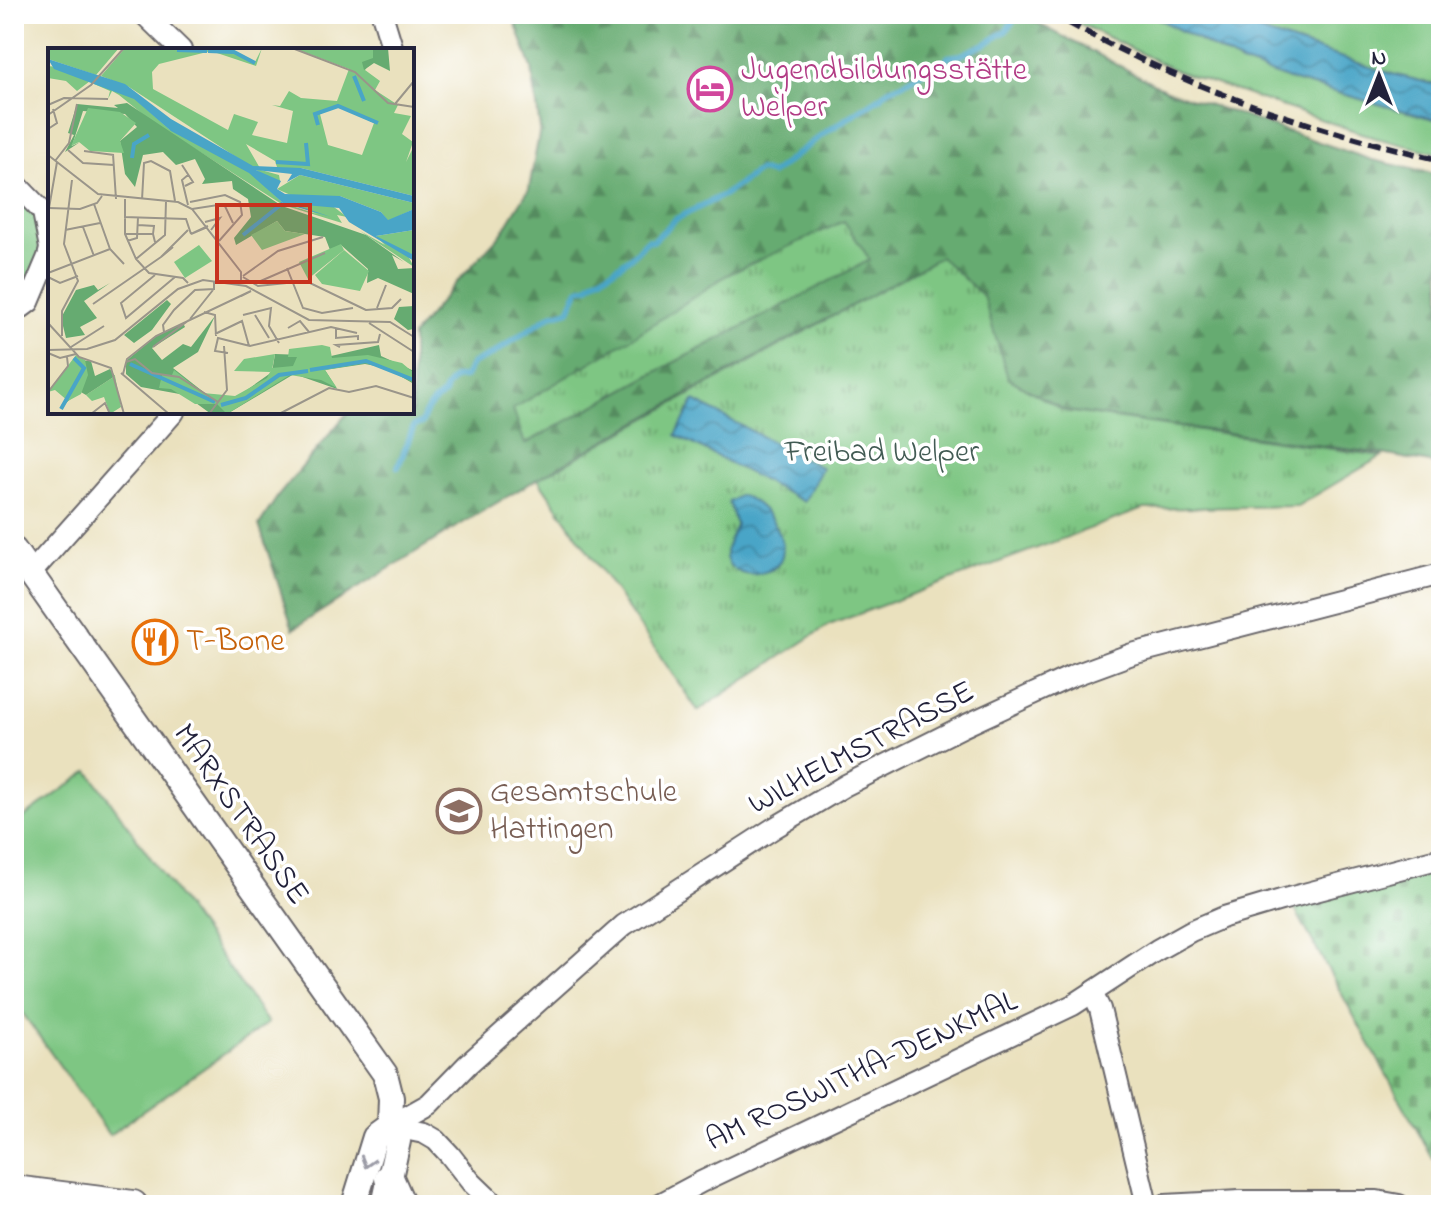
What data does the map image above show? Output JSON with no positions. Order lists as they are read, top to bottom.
{
  "streets": {
    "street": ["WILHELMSTRASSE", "MARXSTRASSE", "AM ROSWITHA-DENKMAL"]
  },
  "crossings": [
    ["WILHELMSTRASSE", "MARXSTRASSE"]
  ],
  "parks": ["Freibad Welper"],
  "places": {
    "hotel": ["Jugendbildungsstätte Welper"],
    "restaurant": ["T-Bone"],
    "school or university": ["Gesamtschule Hattingen"]
  },
  "north": "top"
}
